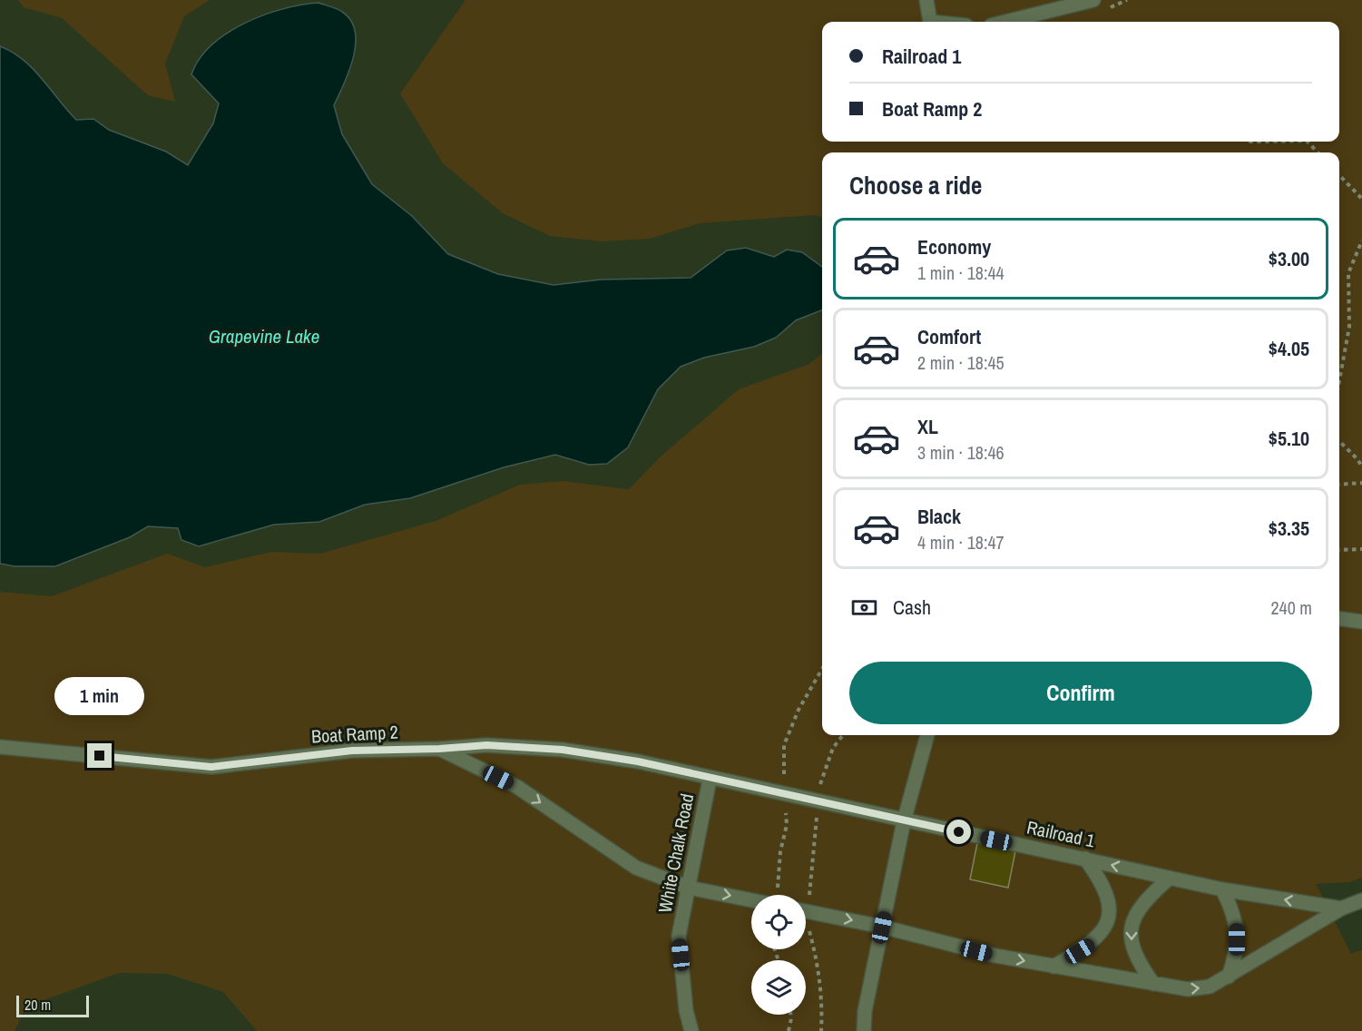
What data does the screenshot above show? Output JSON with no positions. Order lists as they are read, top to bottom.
{
  "streets": {
    "street": ["Boat Ramp 2", "Railroad 1", "White Chalk Road"]
  },
  "crossings": [
    ["Boat Ramp 2", "Railroad 1"],
    ["Boat Ramp 2", "White Chalk Road"],
    ["Railroad 1", "White Chalk Road"]
  ],
  "water": ["Grapevine Lake"],
  "scale_bar": "20 m",
  "page": {
    "banner": ["Railroad 1", "Boat Ramp 2"],
    "heading": "Choose a ride",
    "list": [
      {
        "name": "Economy",
        "note": "1 min · 18:44",
        "value": "$3.00"
      },
      {
        "name": "Comfort",
        "note": "2 min · 18:45",
        "value": "$4.05"
      },
      {
        "name": "XL",
        "note": "3 min · 18:46",
        "value": "$5.10"
      },
      {
        "name": "Black",
        "note": "4 min · 18:47",
        "value": "$3.35"
      }
    ],
    "pay": ["Cash", "240 m"],
    "buttons": "Confirm",
    "bubble": "1 min",
    "scale": "20 m"
  }
}
